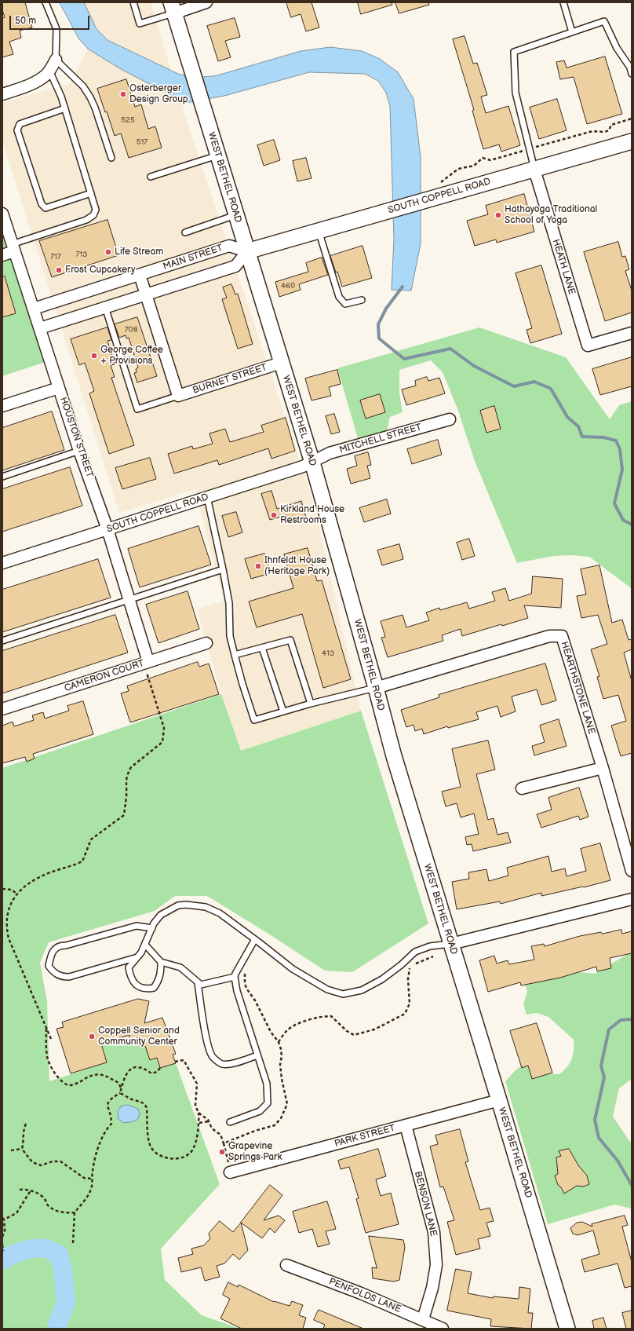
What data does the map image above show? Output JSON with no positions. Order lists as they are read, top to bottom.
{
  "streets": {
    "main road": ["WEST BETHEL ROAD", "SOUTH COPPELL ROAD"],
    "street": [
      "MAIN STREET",
      "HEATH LANE",
      "BURNET STREET",
      "HOUSTON STREET",
      "MITCHELL STREET",
      "CAMERON COURT",
      "HEARTHSTONE LANE",
      "PARK STREET",
      "BENSON LANE",
      "PENFOLDS LANE"
    ]
  },
  "crossings": [
    ["WEST BETHEL ROAD", "SOUTH COPPELL ROAD"],
    ["WEST BETHEL ROAD", "MAIN STREET"],
    ["WEST BETHEL ROAD", "BURNET STREET"],
    ["WEST BETHEL ROAD", "MITCHELL STREET"],
    ["WEST BETHEL ROAD", "HEARTHSTONE LANE"],
    ["WEST BETHEL ROAD", "PARK STREET"],
    ["SOUTH COPPELL ROAD", "MAIN STREET"],
    ["SOUTH COPPELL ROAD", "HEATH LANE"],
    ["SOUTH COPPELL ROAD", "HOUSTON STREET"],
    ["SOUTH COPPELL ROAD", "MITCHELL STREET"],
    ["MAIN STREET", "HOUSTON STREET"],
    ["HOUSTON STREET", "CAMERON COURT"],
    ["PARK STREET", "BENSON LANE"],
    ["BENSON LANE", "PENFOLDS LANE"]
  ],
  "places": [
    "Osterberger Design Group",
    "Hathayoga Traditional School of Yoga",
    "Life Stream",
    "Frost Cupcakery",
    "George Coffee + Provisions",
    "Kirkland House Restrooms",
    "Ihnfeldt House (Heritage Park)",
    "Coppell Senior and Community Center",
    "Grapevine Springs Park"
  ],
  "house_numbers": [
    "525",
    "517",
    "713",
    "717",
    "460",
    "708",
    "413"
  ],
  "scale_bar": "50 m"
}
